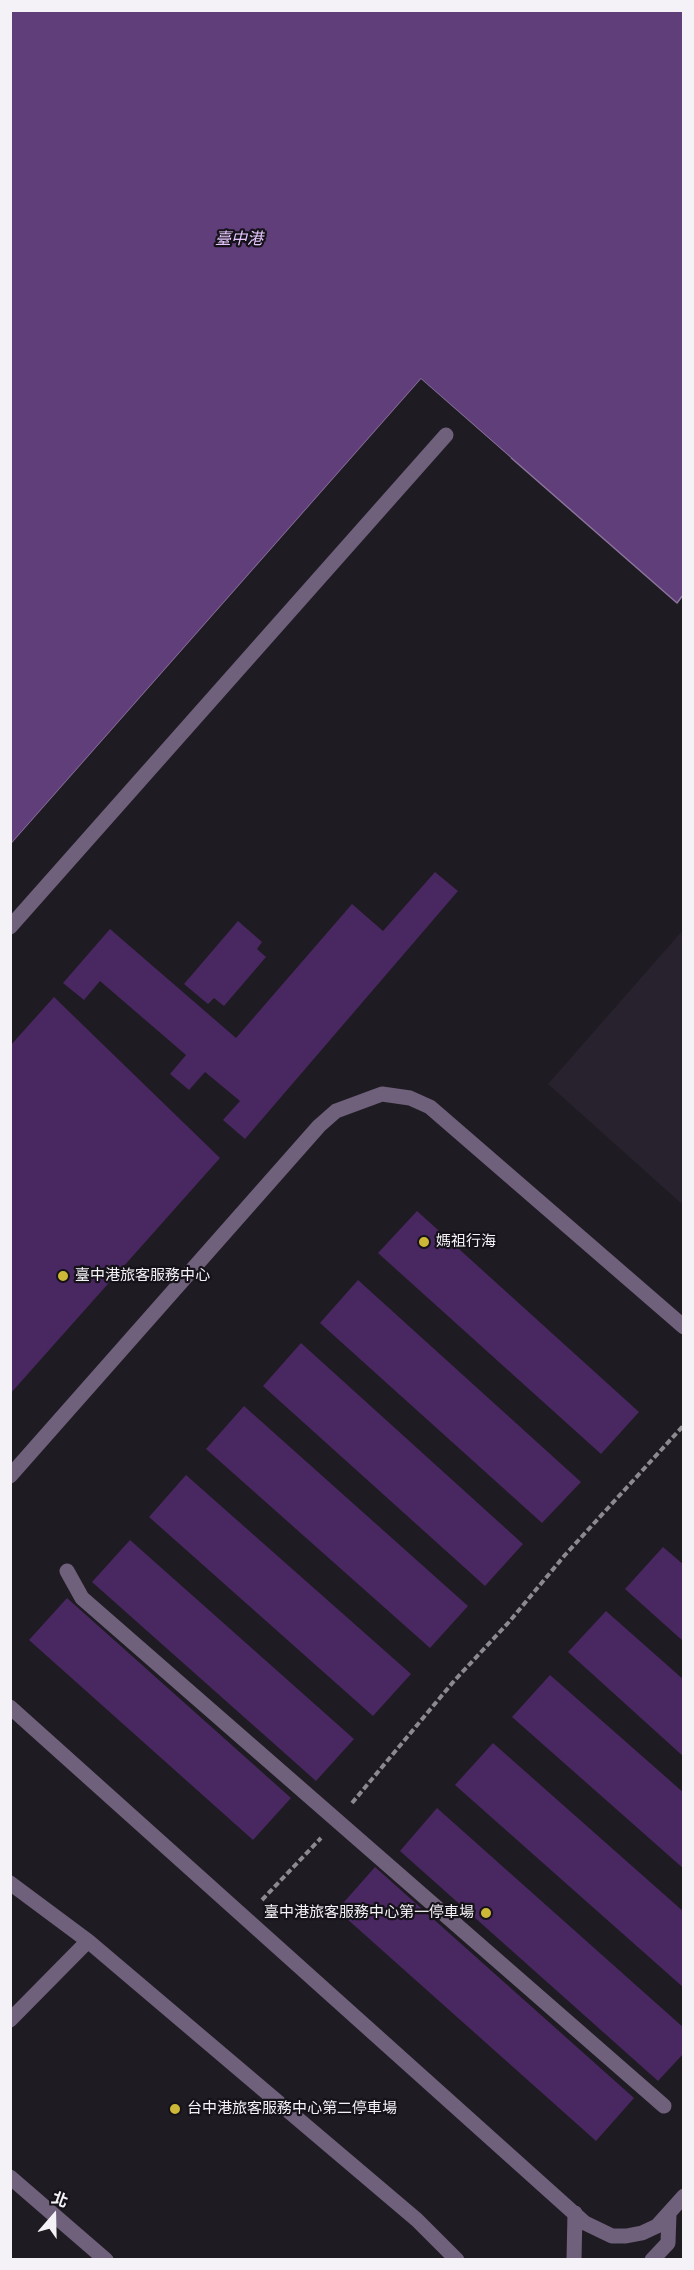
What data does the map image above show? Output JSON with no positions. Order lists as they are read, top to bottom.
{
  "water": ["臺中港"],
  "places": [
    "媽祖行海",
    "臺中港旅客服務中心",
    "臺中港旅客服務中心第一停車場",
    "台中港旅客服務中心第二停車場"
  ],
  "north": "top"
}
